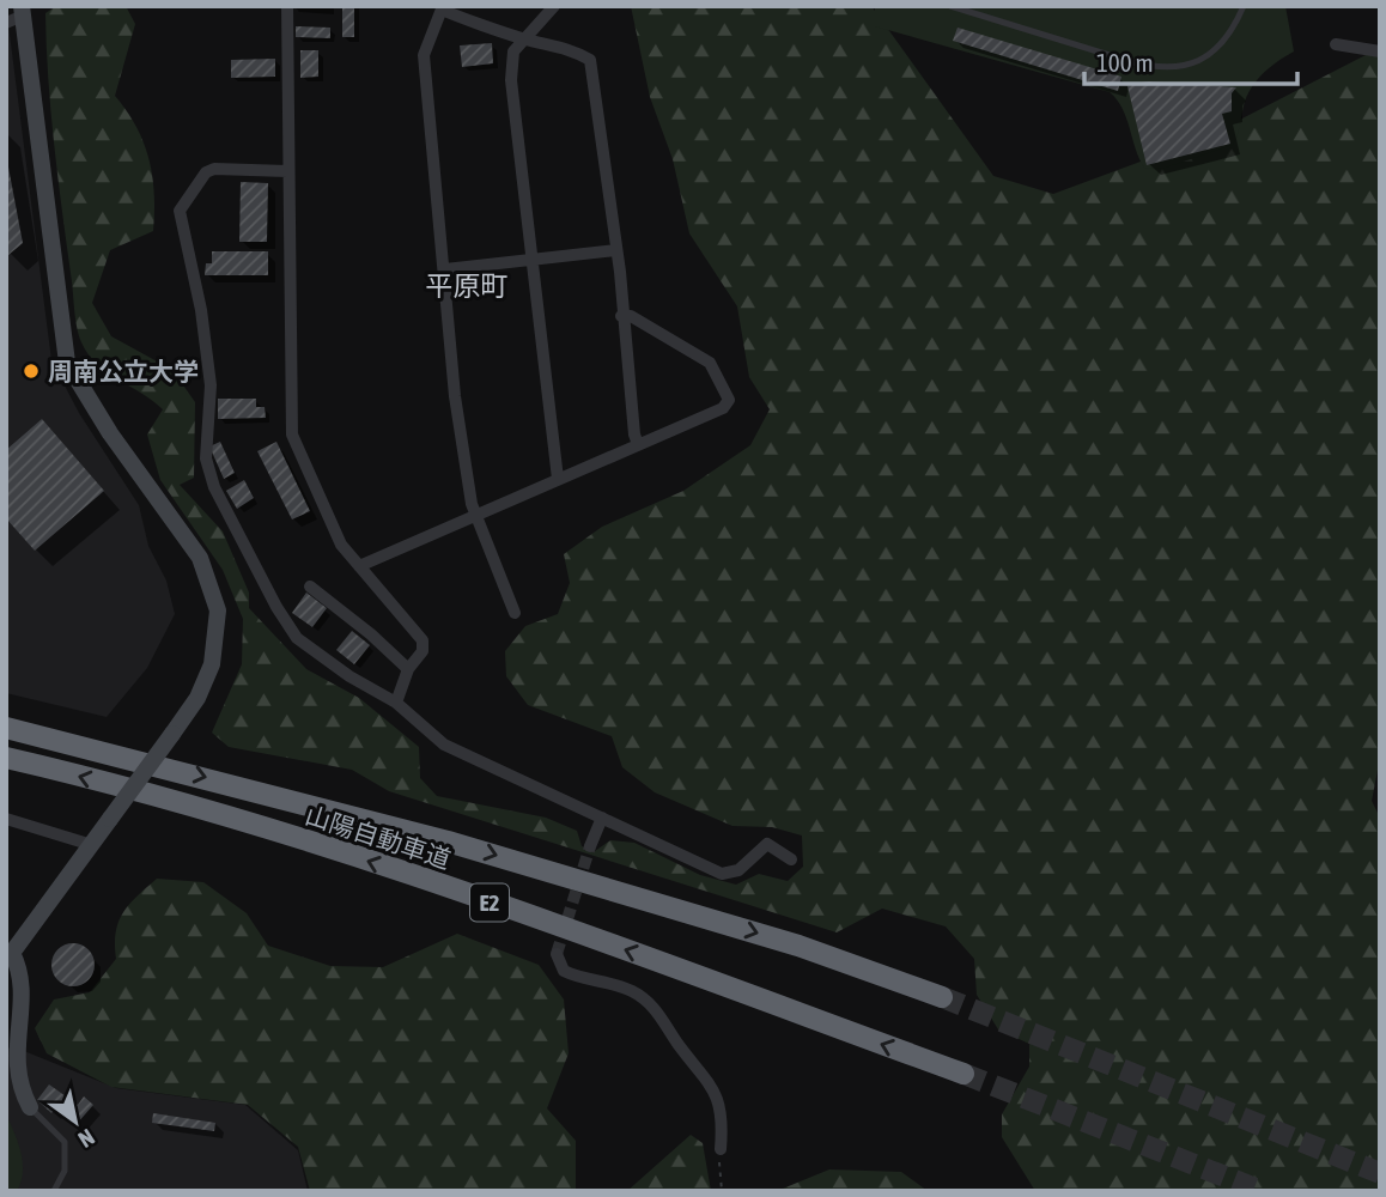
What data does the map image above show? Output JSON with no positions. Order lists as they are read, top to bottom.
{
  "streets": {
    "highway": ["山陽自動車道", "E2"]
  },
  "districts": ["平原町"],
  "places": ["周南公立大学"],
  "scale_bar": "100 m",
  "north": "bottom right"
}
